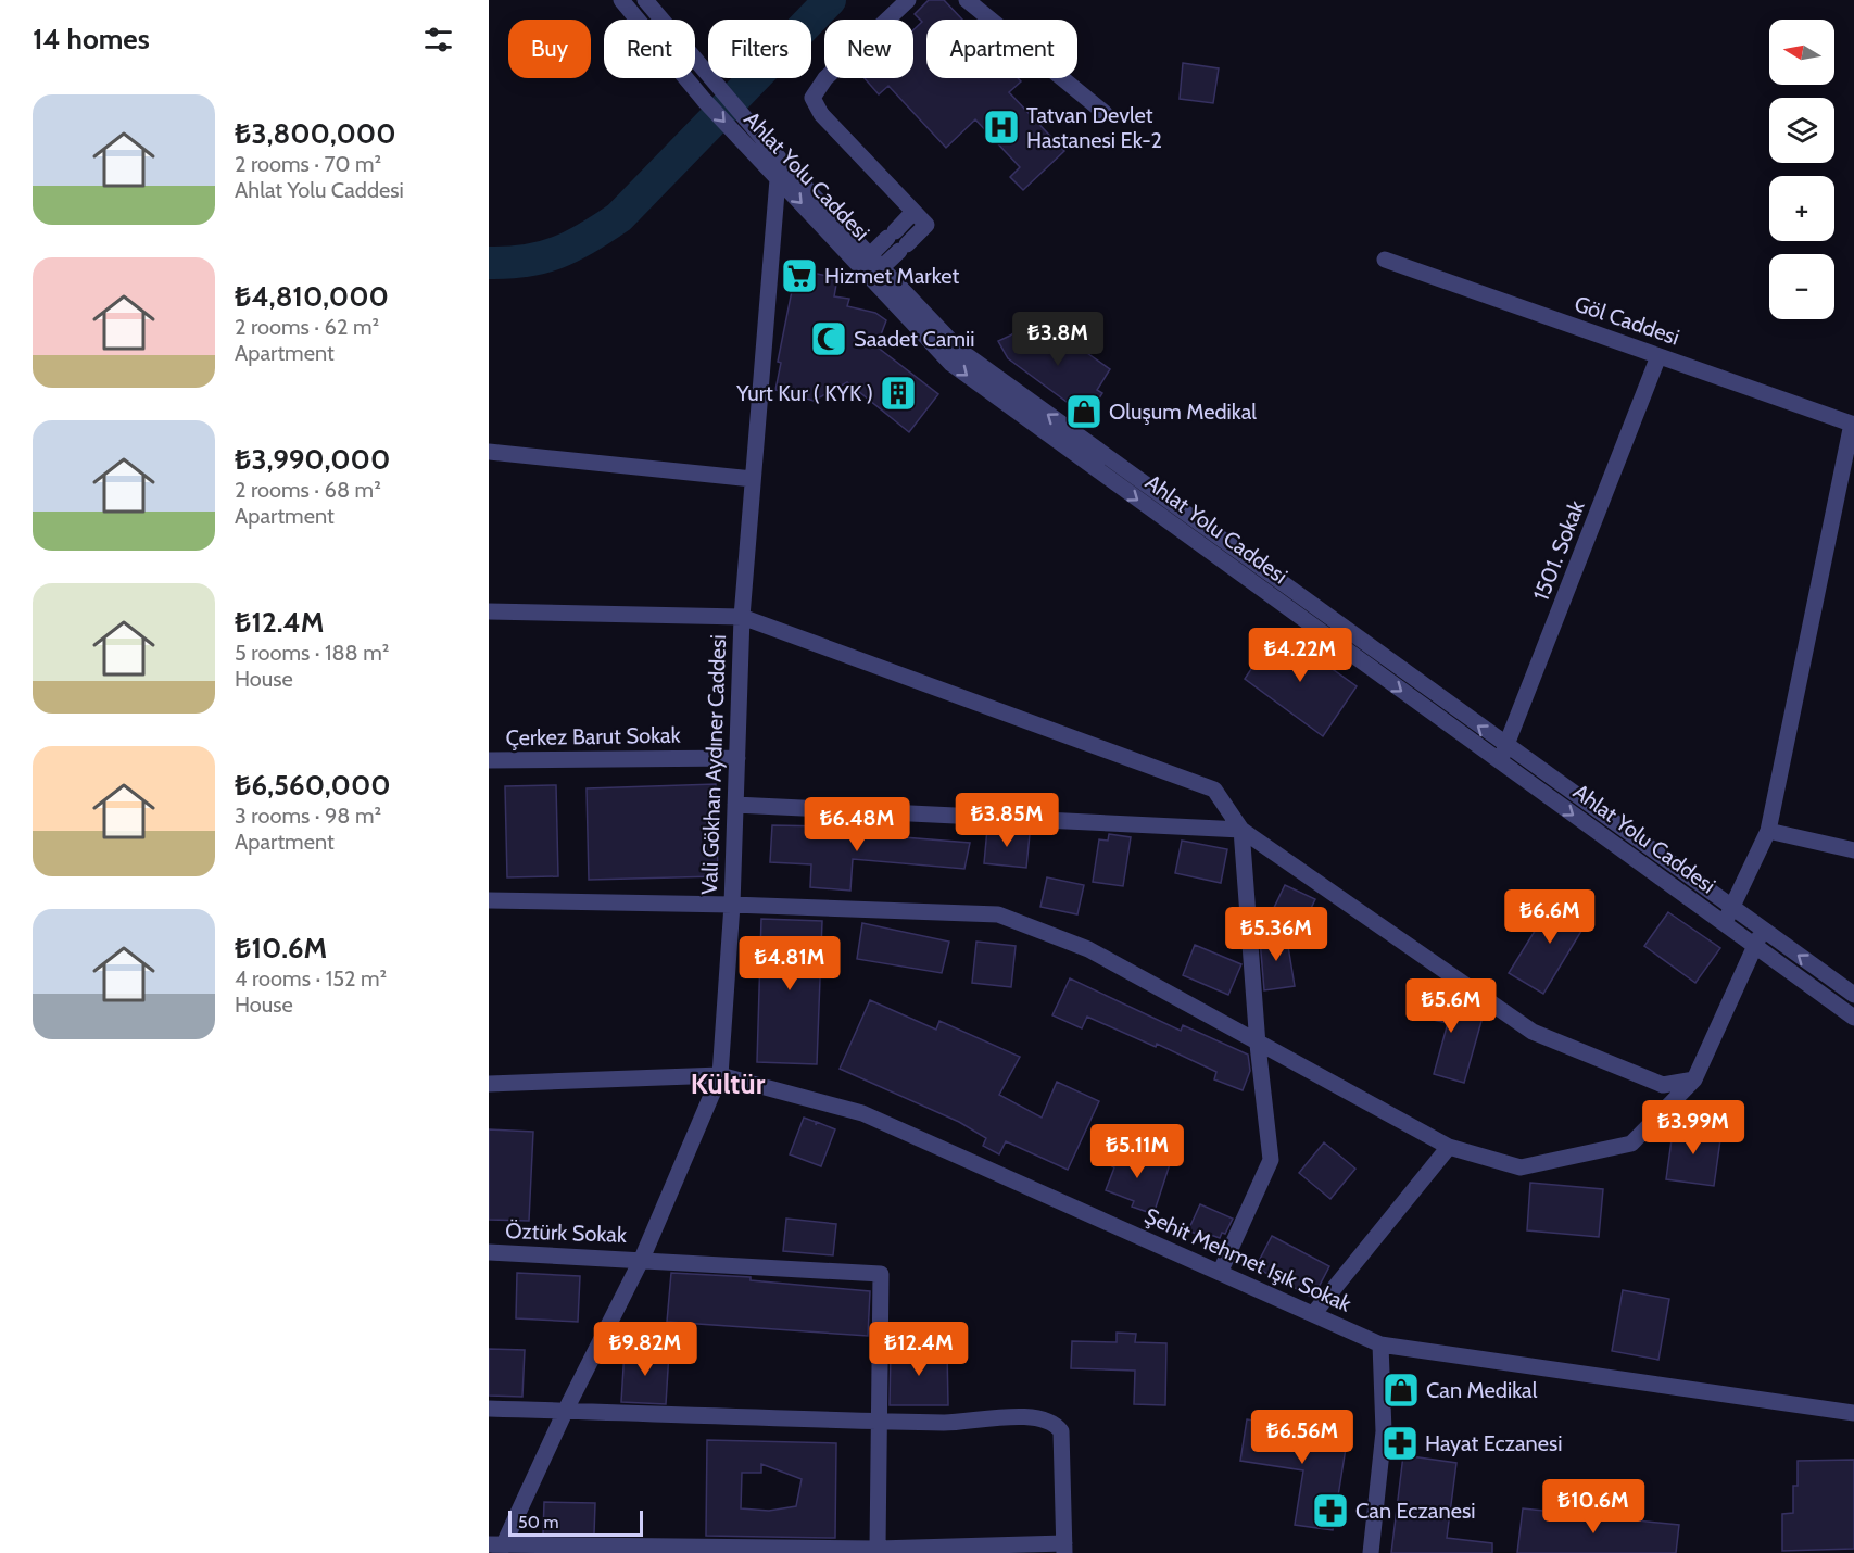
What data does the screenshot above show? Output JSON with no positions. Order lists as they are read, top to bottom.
{
  "streets": {
    "street": [
      "Ahlat Yolu Caddesi",
      "Göl Caddesi",
      "1501. Sokak",
      "Çerkez Barut Sokak",
      "Vali Gökhan Aydıner Caddesi",
      "Öztürk Sokak",
      "Şehit Mehmet Işık Sokak"
    ]
  },
  "crossings": [
    ["Ahlat Yolu Caddesi", "1501. Sokak"],
    ["Ahlat Yolu Caddesi", "Vali Gökhan Aydıner Caddesi"],
    ["Göl Caddesi", "1501. Sokak"],
    ["Çerkez Barut Sokak", "Vali Gökhan Aydıner Caddesi"],
    ["Vali Gökhan Aydıner Caddesi", "Öztürk Sokak"],
    ["Vali Gökhan Aydıner Caddesi", "Şehit Mehmet Işık Sokak"]
  ],
  "districts": ["Kültür"],
  "places": {
    "hospital": ["Tatvan Devlet Hastanesi Ek-2"],
    "supermarket": ["Hizmet Market"],
    "mosque": ["Saadet Camii"],
    "building": ["Yurt Kur ( KYK )"],
    "shop": ["Oluşum Medikal", "Can Medikal"],
    "pharmacy": ["Hayat Eczanesi", "Can Eczanesi"]
  },
  "scale_bar": "50 m",
  "north": "left",
  "page": {
    "heading": "14 homes",
    "map_buttons": ["+", "−"],
    "chip": [
      "Buy",
      "Rent",
      "Filters",
      "New",
      "Apartment"
    ],
    "list": [
      {
        "name": "₺3,800,000",
        "note": "2 rooms · 70 m² · Ahlat Yolu Caddesi"
      },
      {
        "name": "₺4,810,000",
        "note": "2 rooms · 62 m² · Apartment"
      },
      {
        "name": "₺3,990,000",
        "note": "2 rooms · 68 m² · Apartment"
      },
      {
        "name": "₺12.4M",
        "note": "5 rooms · 188 m² · House"
      },
      {
        "name": "₺6,560,000",
        "note": "3 rooms · 98 m² · Apartment"
      },
      {
        "name": "₺10.6M",
        "note": "4 rooms · 152 m² · House"
      }
    ],
    "price": [
      "₺3.8M",
      "₺4.22M",
      "₺3.85M",
      "₺6.48M",
      "₺6.6M",
      "₺5.36M",
      "₺4.81M",
      "₺5.6M",
      "₺3.99M",
      "₺5.11M",
      "₺9.82M",
      "₺12.4M",
      "₺6.56M",
      "₺10.6M"
    ],
    "scale": "50 m"
  }
}
